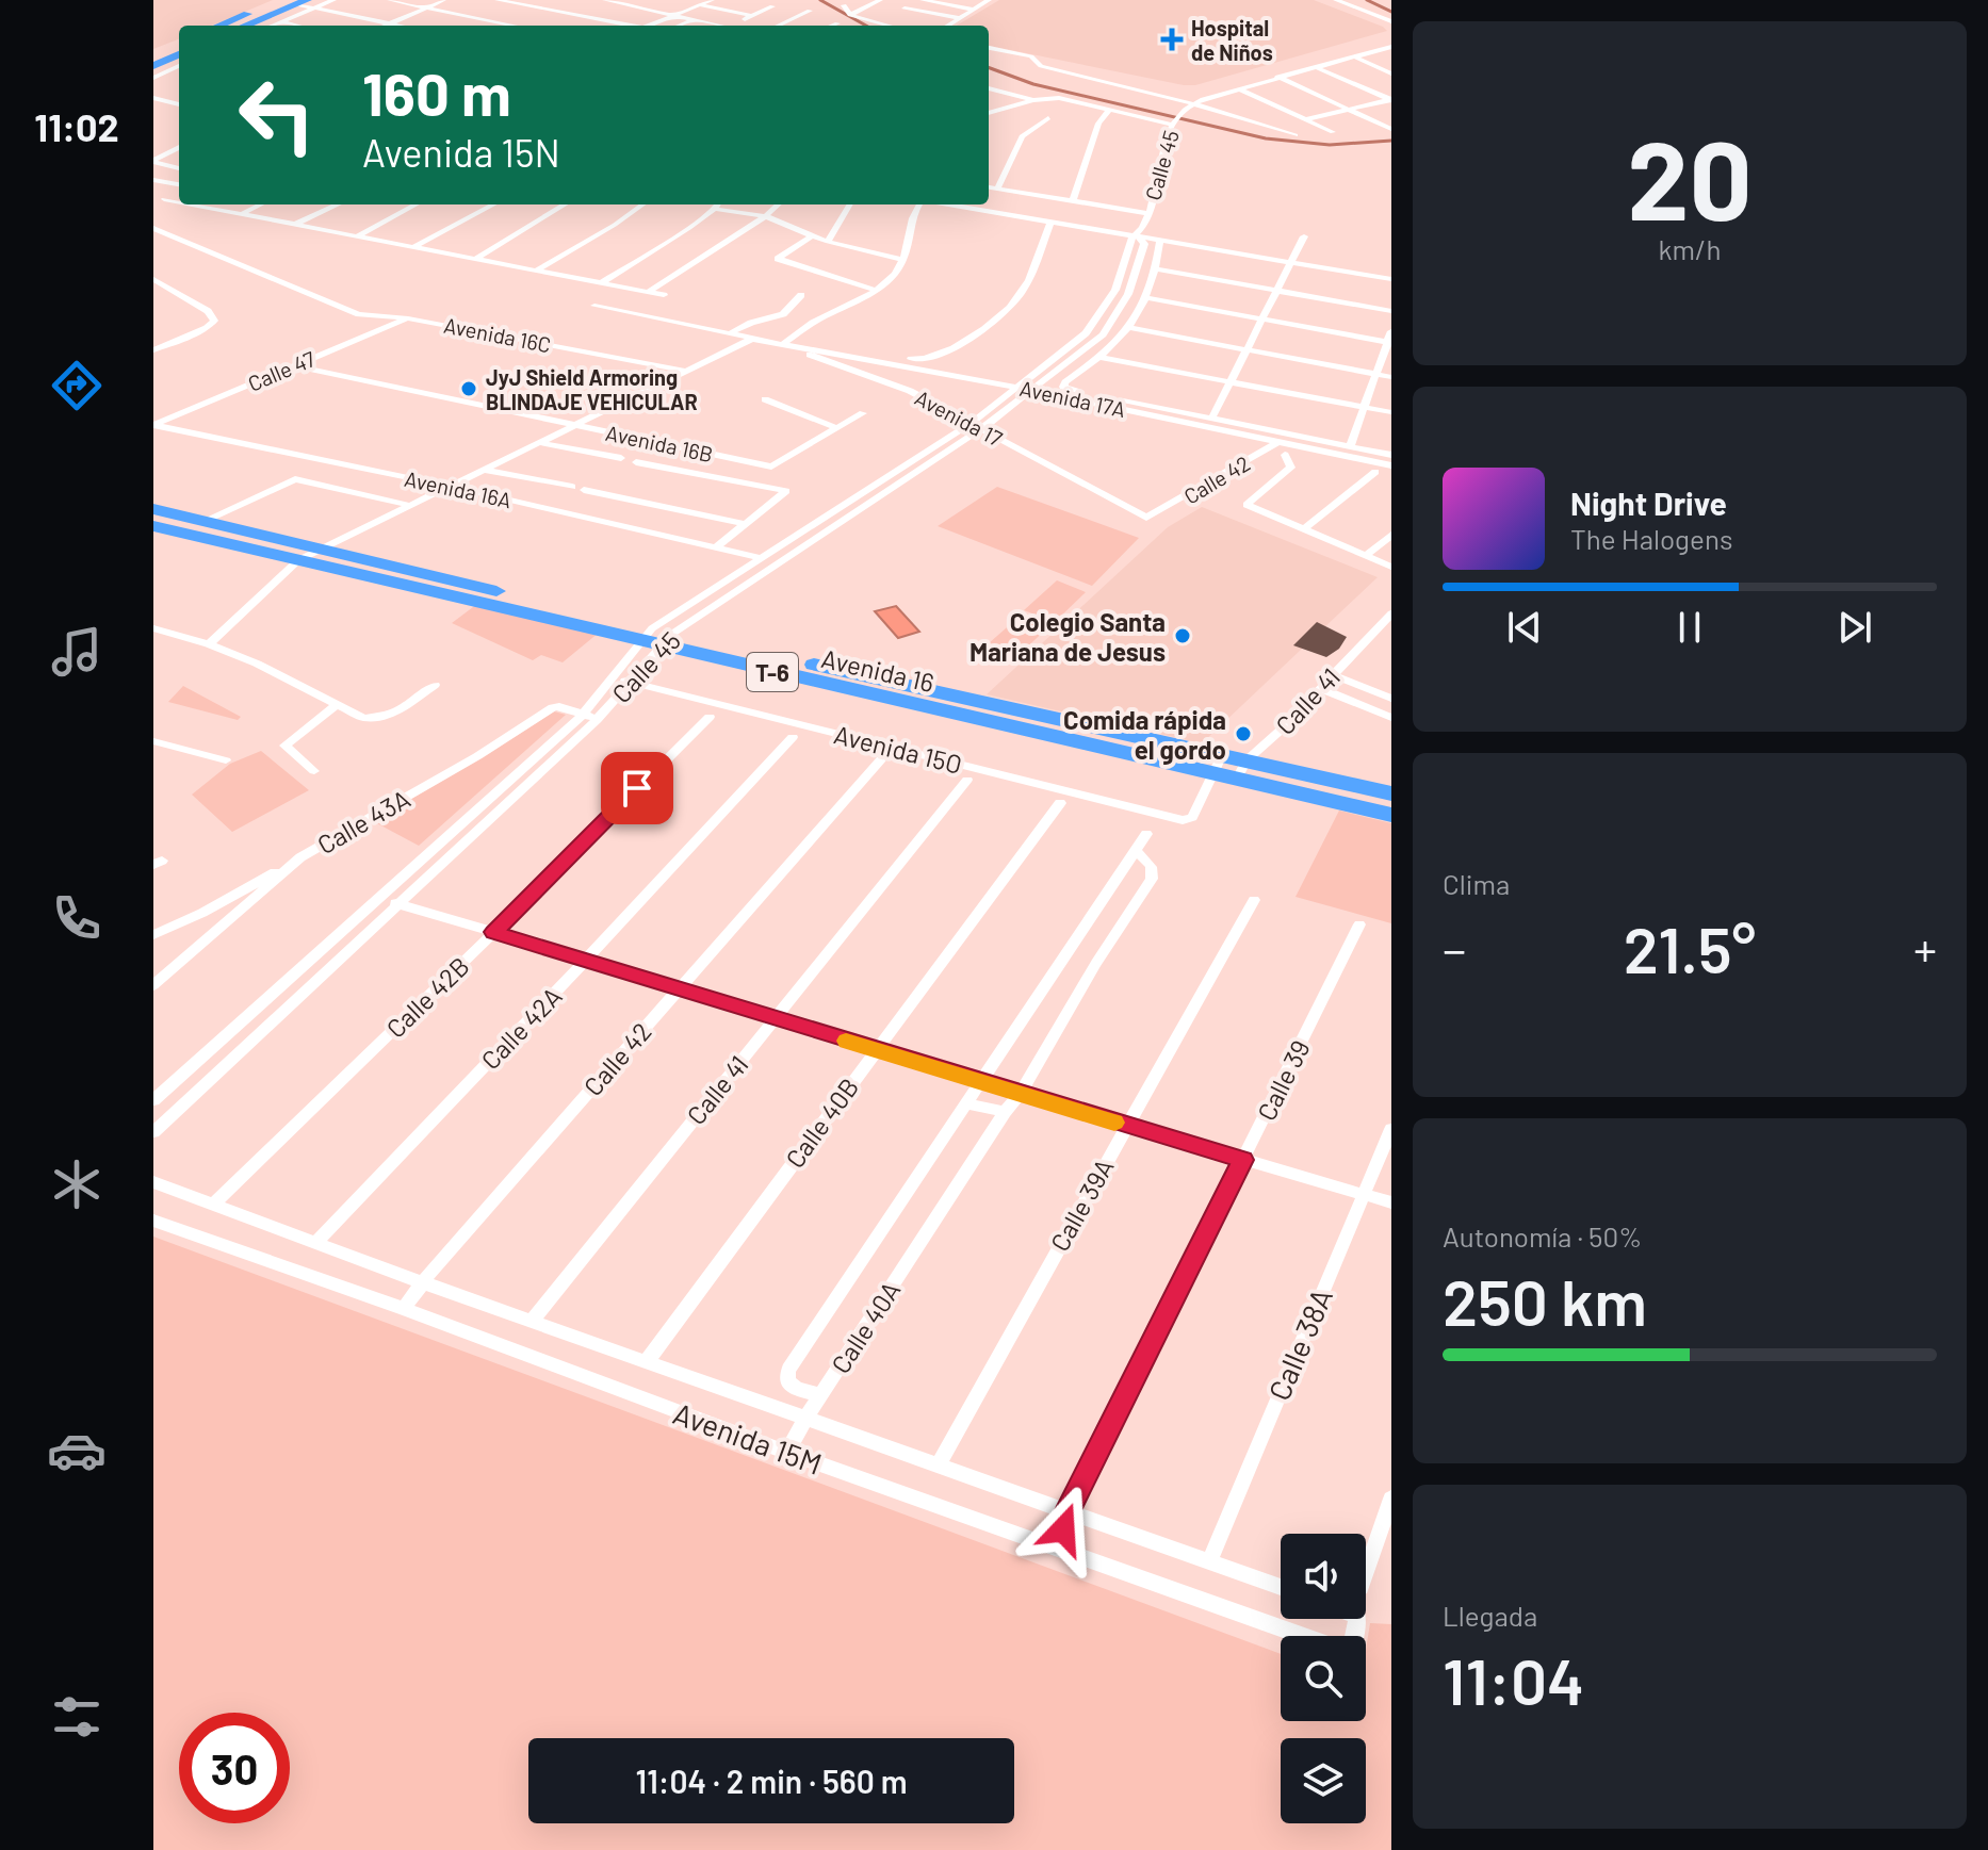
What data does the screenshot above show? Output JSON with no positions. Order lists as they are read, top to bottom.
{
  "streets": {
    "highway": ["Avenida 16", "T-6"],
    "street": [
      "Calle 45",
      "Avenida 16C",
      "Calle 47",
      "Avenida 17A",
      "Avenida 17",
      "Avenida 16B",
      "Calle 42",
      "Avenida 16A",
      "Calle 41",
      "Avenida 15O",
      "Calle 43A",
      "Calle 42B",
      "Calle 42A",
      "Calle 39",
      "Calle 40B",
      "Calle 39A",
      "Calle 40A",
      "Calle 38A",
      "Avenida 15M"
    ]
  },
  "crossings": [
    ["Calle 45", "Avenida 17A"],
    ["Calle 45", "Avenida 17"],
    ["Calle 45", "Avenida 16A"],
    ["Calle 45", "Avenida 16"],
    ["Calle 45", "Avenida 15O"],
    ["Calle 45", "Calle 43A"],
    ["Avenida 16C", "Calle 47"],
    ["Calle 47", "Avenida 16B"],
    ["Calle 47", "Avenida 16A"],
    ["Avenida 17A", "Avenida 17"],
    ["Avenida 17A", "Calle 42"],
    ["Avenida 17", "Calle 42"],
    ["Calle 42", "Avenida 15M"],
    ["Avenida 16", "Calle 41"],
    ["Avenida 16", "Avenida 15O"],
    ["Calle 41", "Avenida 15M"],
    ["Calle 42B", "Avenida 15M"],
    ["Calle 42A", "Avenida 15M"],
    ["Calle 39", "Avenida 15M"],
    ["Calle 40B", "Avenida 15M"],
    ["Calle 39A", "Avenida 15M"],
    ["Calle 38A", "Avenida 15M"]
  ],
  "places": {
    "health": ["Hospital de Niños"],
    "other": ["JyJ Shield Armoring BLINDAJE VEHICULAR", "Colegio Santa Mariana de Jesus", "Comida rápida el gordo"]
  },
  "page": {
    "tabs": "11:02",
    "tile": [
      ["20", "km/h"],
      "Clima",
      ["Autonomía · 50%", "250 km"],
      ["Llegada", "11:04"]
    ],
    "turn": ["160 m", "Avenida 15N"],
    "song": ["Night Drive", "The Halogens"],
    "heat": ["−", "21.5°", "+"],
    "limit": "30",
    "trip": "11:04 · 2 min · 560 m"
  }
}
